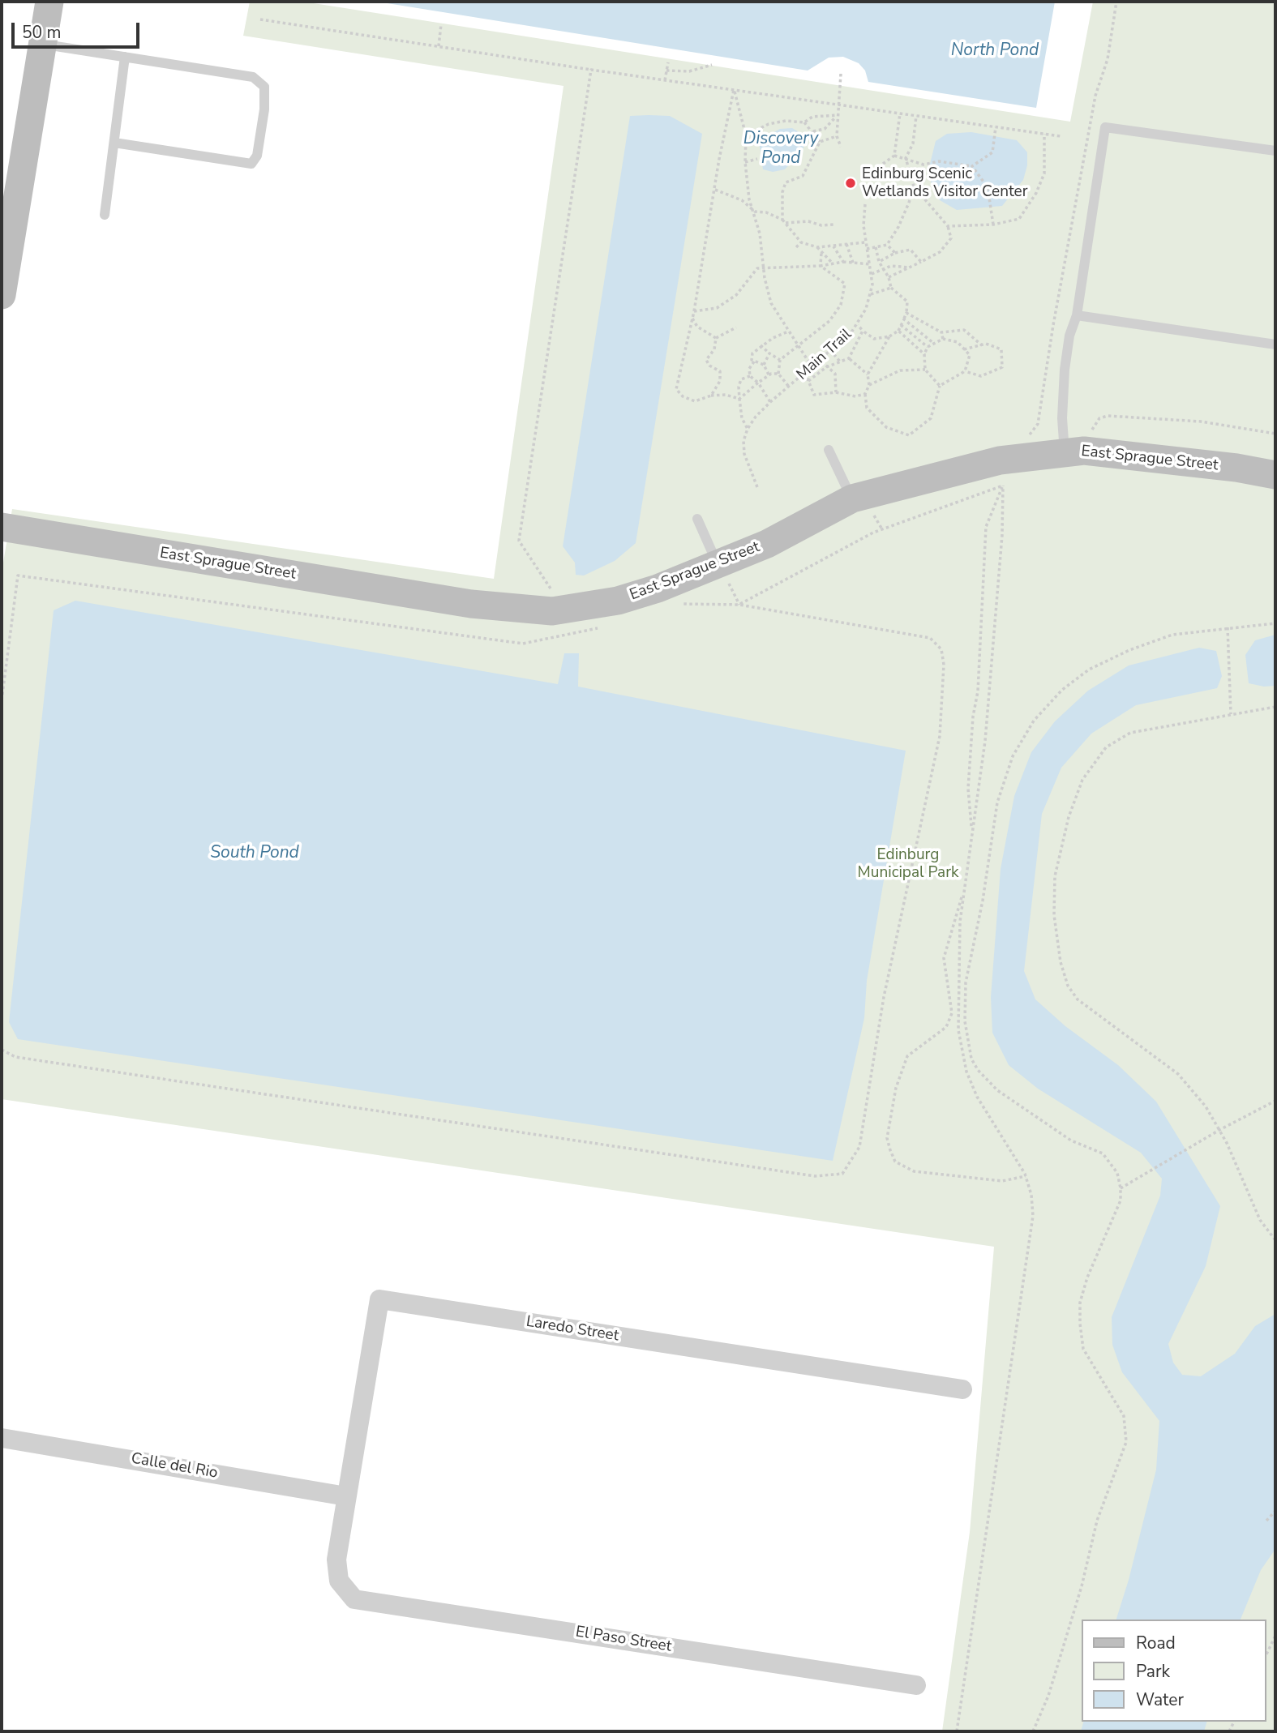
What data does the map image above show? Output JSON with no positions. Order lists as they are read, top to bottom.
{
  "streets": {
    "street": [
      "East Sprague Street",
      "Laredo Street",
      "Calle del Rio",
      "El Paso Street"
    ],
    "path": ["Main Trail"]
  },
  "crossings": [
    ["Laredo Street", "Calle del Rio"],
    ["Laredo Street", "El Paso Street"],
    ["Calle del Rio", "El Paso Street"]
  ],
  "water": ["North Pond", "Discovery Pond", "South Pond"],
  "parks": ["Edinburg Municipal Park"],
  "places": ["Edinburg Scenic Wetlands Visitor Center"],
  "legend": ["Road", "Park", "Water"],
  "scale_bar": "50 m"
}
